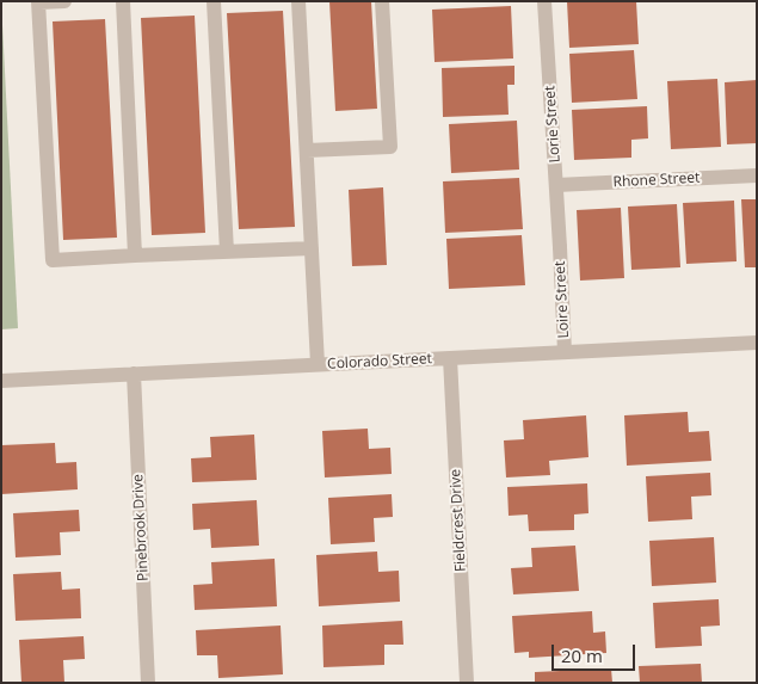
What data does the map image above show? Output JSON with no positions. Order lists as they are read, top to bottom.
{
  "streets": {
    "street": [
      "Lorie Street",
      "Rhone Street",
      "Loire Street",
      "Colorado Street",
      "Fieldcrest Drive",
      "Pinebrook Drive"
    ]
  },
  "crossings": [
    ["Lorie Street", "Rhone Street"],
    ["Lorie Street", "Loire Street"],
    ["Loire Street", "Colorado Street"],
    ["Colorado Street", "Fieldcrest Drive"],
    ["Colorado Street", "Pinebrook Drive"]
  ],
  "scale_bar": "20 m"
}
